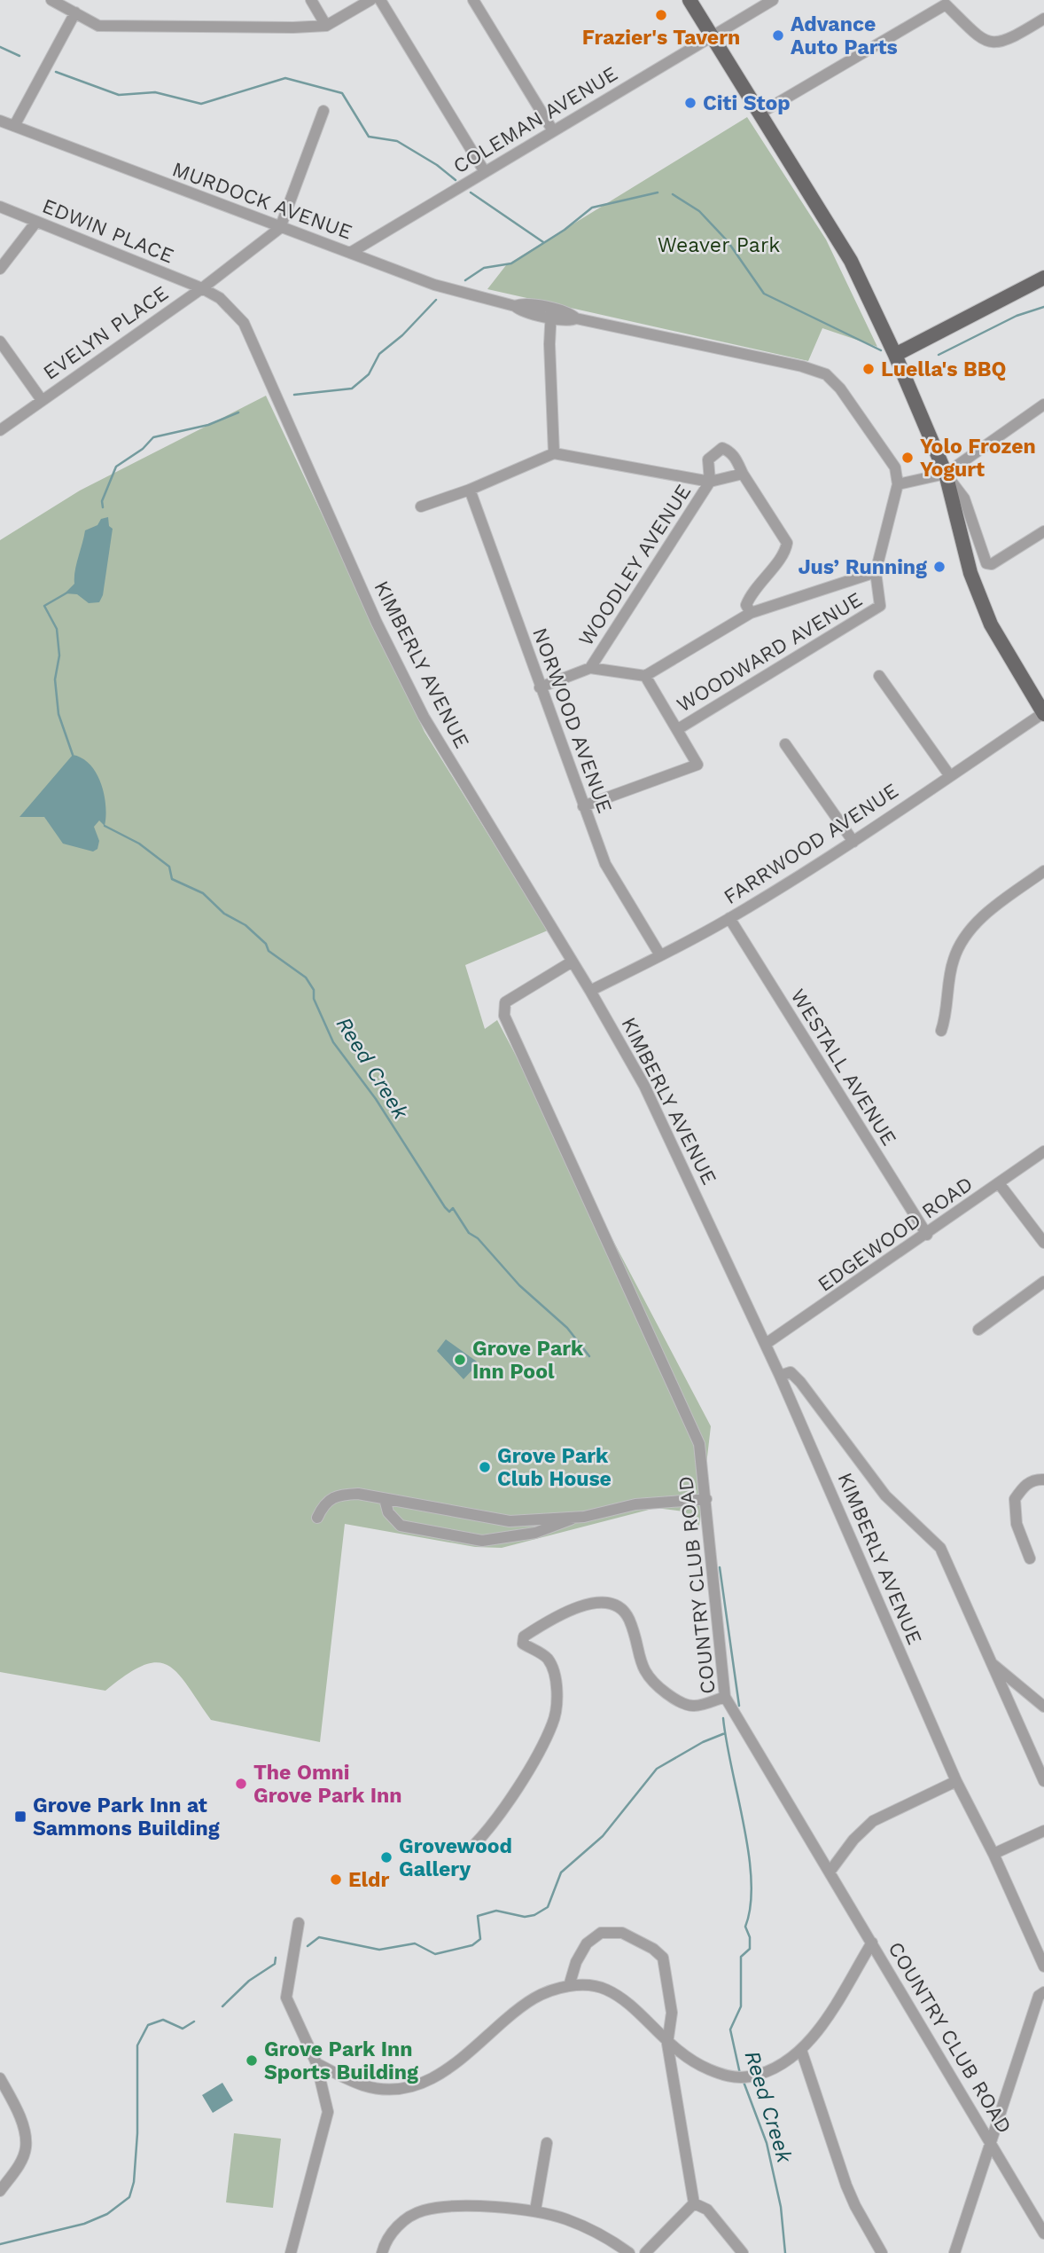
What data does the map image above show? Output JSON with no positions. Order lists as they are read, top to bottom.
{
  "streets": {
    "street": [
      "COLEMAN AVENUE",
      "MURDOCK AVENUE",
      "EDWIN PLACE",
      "EVELYN PLACE",
      "WOODLEY AVENUE",
      "WOODWARD AVENUE",
      "KIMBERLY AVENUE",
      "NORWOOD AVENUE",
      "FARRWOOD AVENUE",
      "WESTALL AVENUE",
      "EDGEWOOD ROAD",
      "COUNTRY CLUB ROAD"
    ]
  },
  "crossings": [
    ["COLEMAN AVENUE", "MURDOCK AVENUE"],
    ["MURDOCK AVENUE", "EVELYN PLACE"],
    ["MURDOCK AVENUE", "WOODWARD AVENUE"],
    ["EDWIN PLACE", "EVELYN PLACE"],
    ["EDWIN PLACE", "KIMBERLY AVENUE"],
    ["EVELYN PLACE", "KIMBERLY AVENUE"],
    ["WOODWARD AVENUE", "NORWOOD AVENUE"],
    ["KIMBERLY AVENUE", "FARRWOOD AVENUE"],
    ["KIMBERLY AVENUE", "EDGEWOOD ROAD"],
    ["KIMBERLY AVENUE", "COUNTRY CLUB ROAD"],
    ["NORWOOD AVENUE", "FARRWOOD AVENUE"],
    ["FARRWOOD AVENUE", "WESTALL AVENUE"],
    ["WESTALL AVENUE", "EDGEWOOD ROAD"]
  ],
  "water": ["Reed Creek"],
  "parks": ["Weaver Park"],
  "places": {
    "other": [
      "Frazier's Tavern",
      "Advance Auto Parts",
      "Citi Stop",
      "Luella's BBQ",
      "Yolo Frozen Yogurt",
      "Jus’ Running",
      "Grove Park Inn Pool",
      "Grove Park Club House",
      "The Omni Grove Park Inn",
      "Grovewood Gallery",
      "Eldr",
      "Grove Park Inn Sports Building"
    ],
    "transit": ["Grove Park Inn at Sammons Building"]
  }
}
